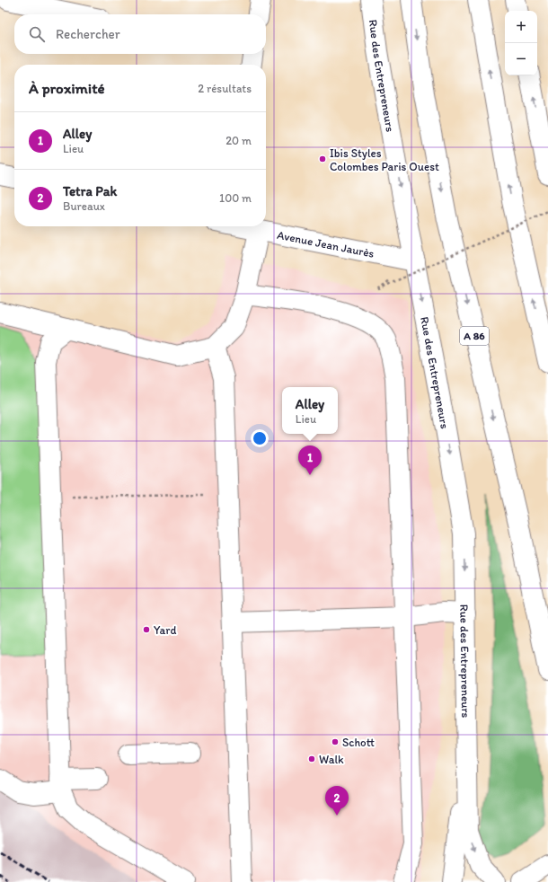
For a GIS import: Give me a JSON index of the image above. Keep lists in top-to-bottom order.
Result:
{
  "streets": {
    "main road": ["Rue des Entrepreneurs", "Avenue Jean Jaurès", "A 86"]
  },
  "crossings": [
    ["Rue des Entrepreneurs", "Avenue Jean Jaurès"]
  ],
  "places": [
    "Ibis Styles Colombes Paris Ouest",
    "Yard",
    "Schott",
    "Walk"
  ],
  "page": {
    "map_buttons": ["+", "−"],
    "search": "Rechercher",
    "heading": ["À proximité", "2 résultats"],
    "list": [
      {
        "mark": "1",
        "name": "Alley",
        "note": "Lieu",
        "value": "20 m"
      },
      {
        "mark": "2",
        "name": "Tetra Pak",
        "note": "Bureaux",
        "value": "100 m"
      }
    ],
    "popup": ["Alley", "Lieu"],
    "pins": ["1", "2"]
  }
}
